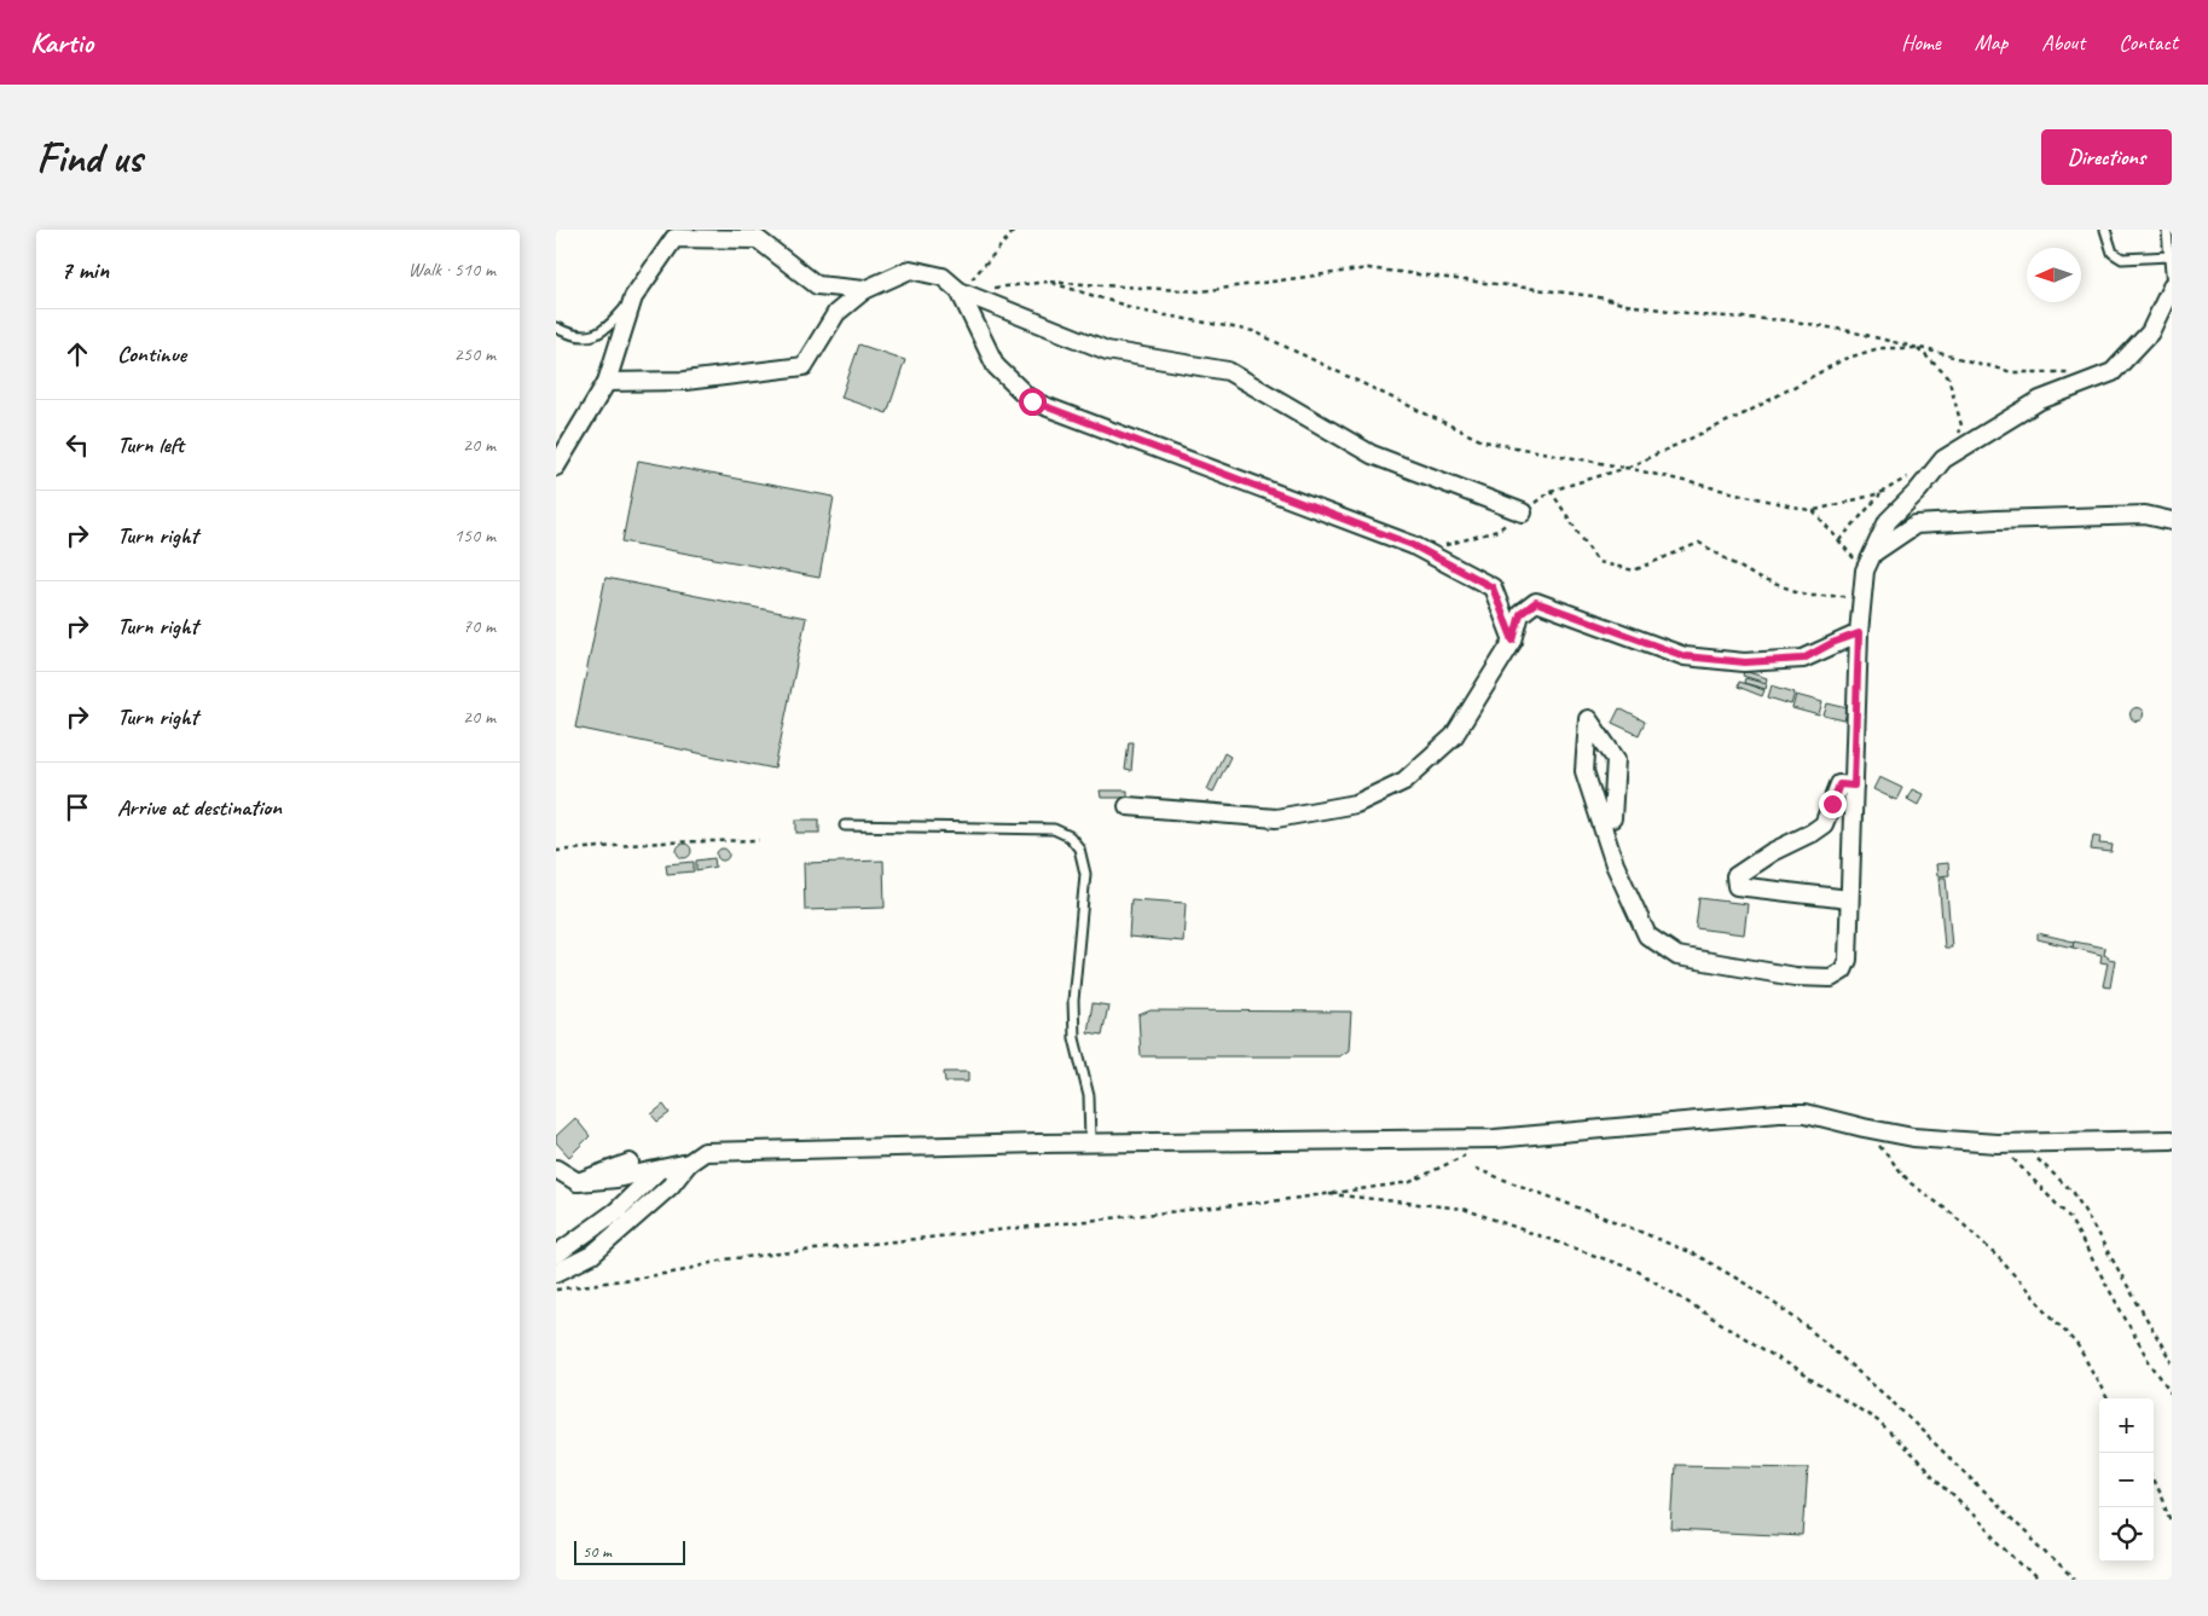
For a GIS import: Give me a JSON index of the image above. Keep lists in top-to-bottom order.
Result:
{
  "scale_bar": "50 m",
  "north": "left",
  "page": {
    "header": "Kartio",
    "nav": [
      "Home",
      "Map",
      "About",
      "Contact"
    ],
    "buttons": "Directions",
    "title": "Find us",
    "heading": ["7 min", "Walk · 510 m"],
    "list": [
      ["Continue", "250 m"],
      ["Turn left", "20 m"],
      ["Turn right", "150 m"],
      ["Turn right", "70 m"],
      ["Turn right", "20 m"],
      "Arrive at destination"
    ],
    "map_buttons": ["+", "−"],
    "scale": "50 m"
  }
}
